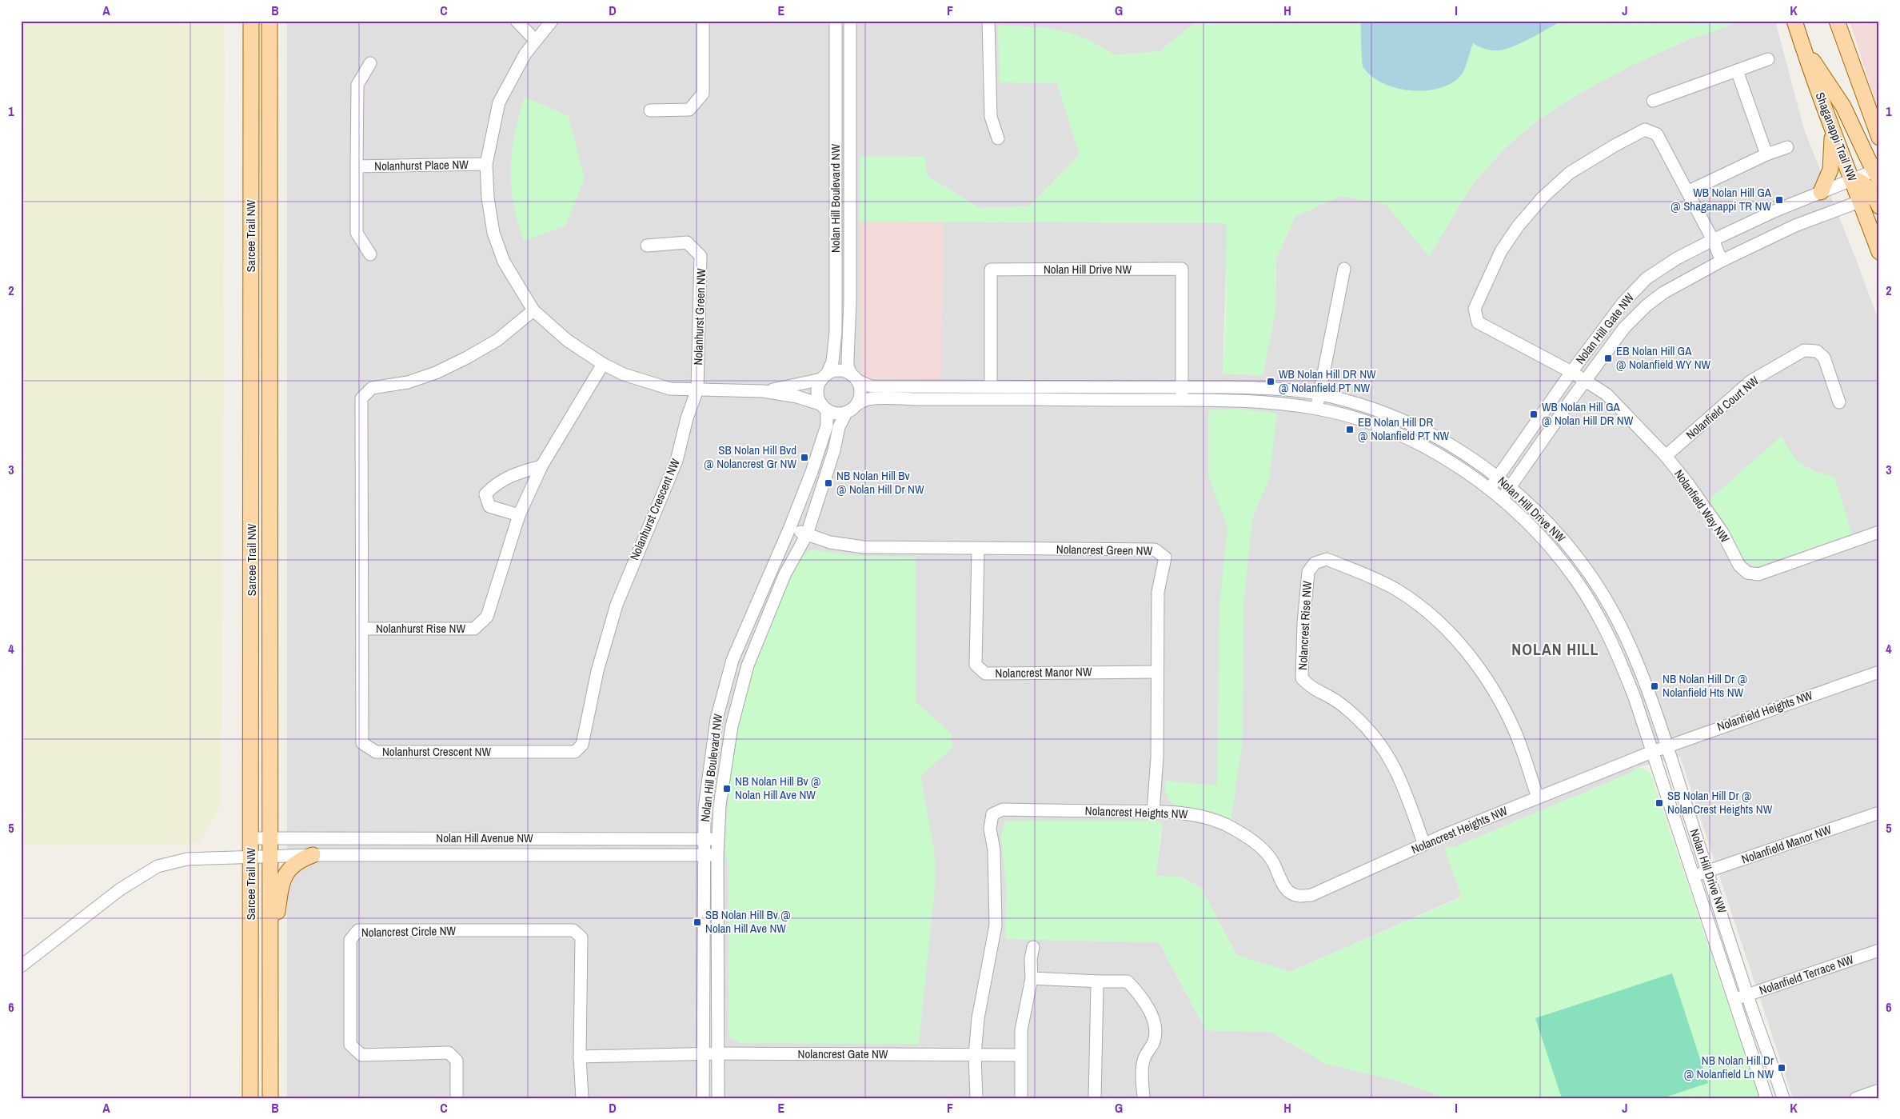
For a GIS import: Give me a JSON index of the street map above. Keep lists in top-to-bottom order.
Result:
{
  "streets": {
    "main road": ["Shaganappi Trail NW", "Sarcee Trail NW"],
    "street": [
      "Nolanhurst Place NW",
      "Nolan Hill Boulevard NW",
      "Nolan Hill Drive NW",
      "Nolanhurst Green NW",
      "Nolan Hill Gate NW",
      "Nolanfield Court NW",
      "Nolanfield Way NW",
      "Nolanhurst Crescent NW",
      "Nolancrest Green NW",
      "Nolancrest Rise NW",
      "Nolanhurst Rise NW",
      "Nolancrest Manor NW",
      "Nolanfield Heights NW",
      "Nolancrest Heights NW",
      "Nolan Hill Avenue NW",
      "Nolanfield Manor NW",
      "Nolancrest Circle NW",
      "Nolanfield Terrace NW",
      "Nolancrest Gate NW"
    ]
  },
  "crossings": [
    ["Shaganappi Trail NW", "Nolan Hill Gate NW"],
    ["Nolan Hill Boulevard NW", "Nolan Hill Drive NW"],
    ["Nolan Hill Boulevard NW", "Nolancrest Green NW"],
    ["Nolan Hill Boulevard NW", "Nolan Hill Avenue NW"],
    ["Nolan Hill Boulevard NW", "Nolancrest Gate NW"],
    ["Sarcee Trail NW", "Nolan Hill Avenue NW"],
    ["Nolan Hill Drive NW", "Nolan Hill Gate NW"],
    ["Nolan Hill Drive NW", "Nolanfield Heights NW"],
    ["Nolan Hill Drive NW", "Nolancrest Heights NW"],
    ["Nolan Hill Drive NW", "Nolanfield Manor NW"],
    ["Nolan Hill Drive NW", "Nolanfield Terrace NW"],
    ["Nolanhurst Green NW", "Nolanhurst Crescent NW"],
    ["Nolan Hill Gate NW", "Nolanfield Way NW"],
    ["Nolanfield Court NW", "Nolanfield Way NW"],
    ["Nolanhurst Crescent NW", "Nolanhurst Rise NW"],
    ["Nolancrest Green NW", "Nolancrest Manor NW"],
    ["Nolancrest Green NW", "Nolancrest Heights NW"],
    ["Nolancrest Rise NW", "Nolancrest Heights NW"],
    ["Nolanfield Heights NW", "Nolancrest Heights NW"],
    ["Nolancrest Heights NW", "Nolancrest Gate NW"]
  ],
  "districts": ["NOLAN HILL"],
  "places": {
    "transit": [
      "WB Nolan Hill GA @ Shaganappi TR NW",
      "EB Nolan Hill GA @ Nolanfield WY NW",
      "WB Nolan Hill DR NW @ Nolanfield PT NW",
      "WB Nolan Hill GA @ Nolan Hill DR NW",
      "EB Nolan Hill DR @ Nolanfield PT NW",
      "SB Nolan Hill Bvd @ Nolancrest Gr NW",
      "NB Nolan Hill Bv @ Nolan Hill Dr NW",
      "NB Nolan Hill Dr @ Nolanfield Hts NW",
      "NB Nolan Hill Bv @ Nolan Hill Ave NW",
      "SB Nolan Hill Dr @ NolanCrest Heights NW",
      "SB Nolan Hill Bv @ Nolan Hill Ave NW",
      "NB Nolan Hill Dr @ Nolanfield Ln NW"
    ]
  },
  "grid": {
    "columns": [
      "A",
      "B",
      "C",
      "D",
      "E",
      "F",
      "G",
      "H",
      "I",
      "J",
      "K"
    ],
    "rows": [
      "1",
      "2",
      "3",
      "4",
      "5",
      "6"
    ]
  }
}
